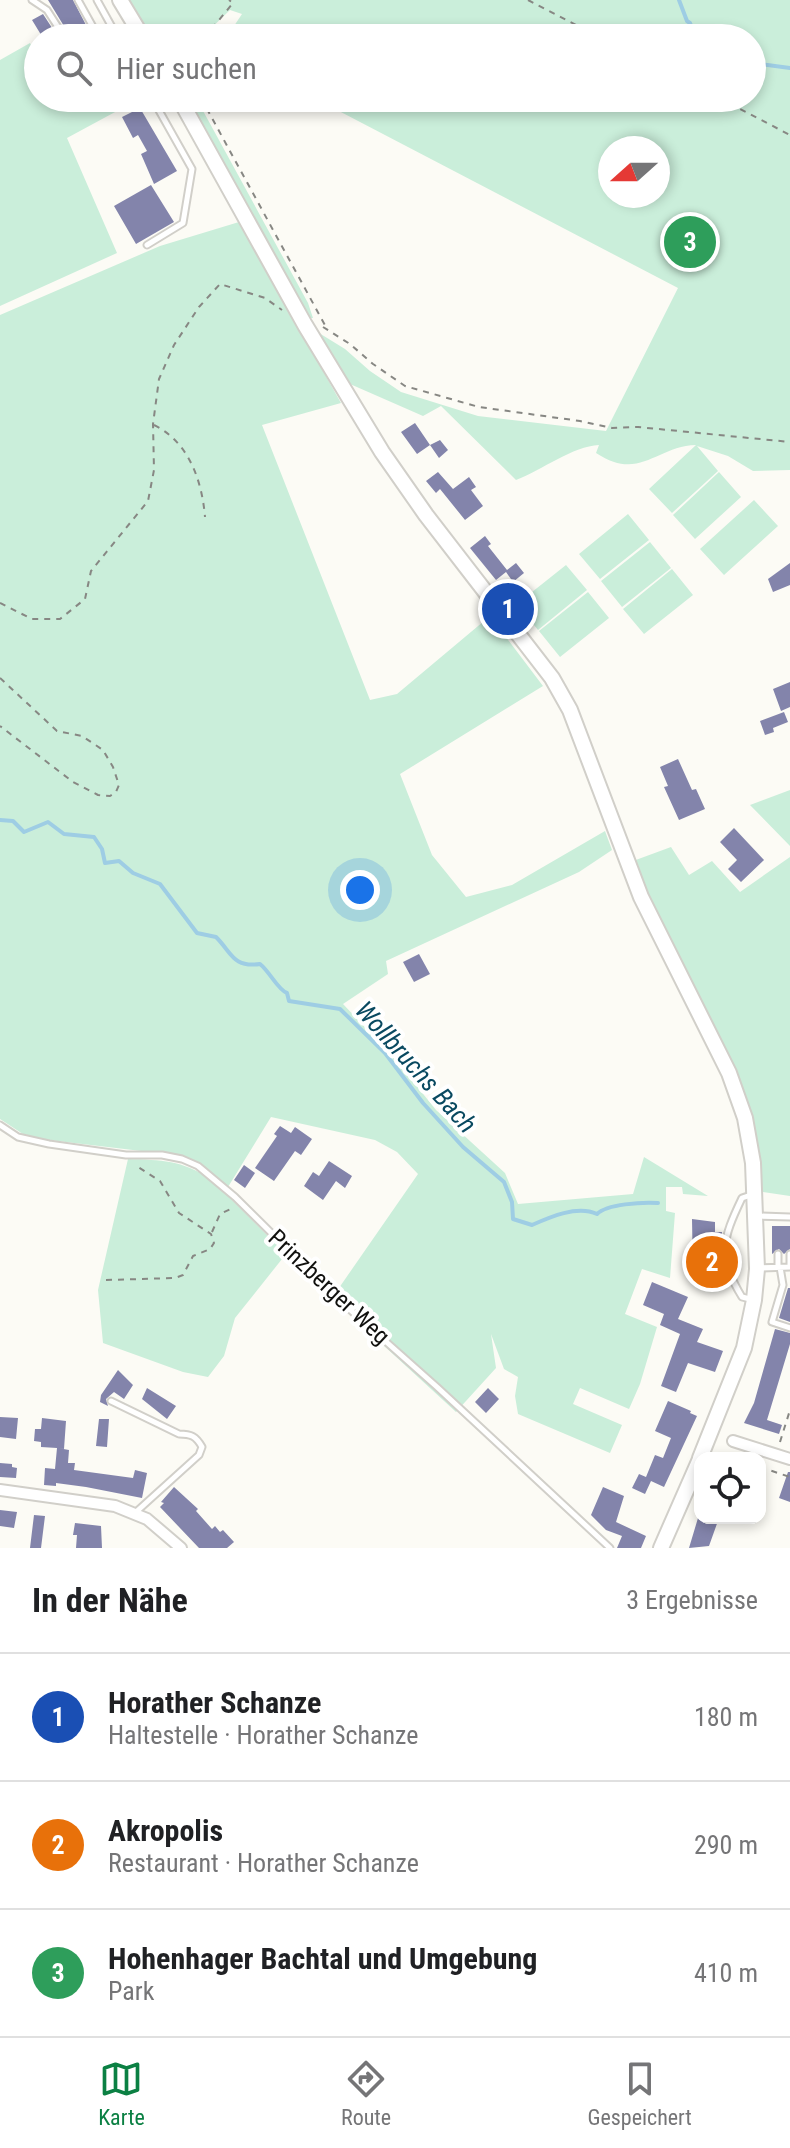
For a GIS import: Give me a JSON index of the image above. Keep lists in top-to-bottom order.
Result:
{
  "streets": {
    "lane": ["Prinzberger Weg"]
  },
  "water": ["Wollbruchs Bach"],
  "north": "left",
  "page": {
    "search": "Hier suchen",
    "pins": ["3", "1", "2"],
    "heading": ["In der Nähe", "3 Ergebnisse"],
    "list": [
      {
        "mark": "1",
        "name": "Horather Schanze",
        "note": "Haltestelle · Horather Schanze",
        "value": "180 m"
      },
      {
        "mark": "2",
        "name": "Akropolis",
        "note": "Restaurant · Horather Schanze",
        "value": "290 m"
      },
      {
        "mark": "3",
        "name": "Hohenhager Bachtal und Umgebung",
        "note": "Park",
        "value": "410 m"
      }
    ],
    "nav": ["Karte", "Route", "Gespeichert"]
  }
}
